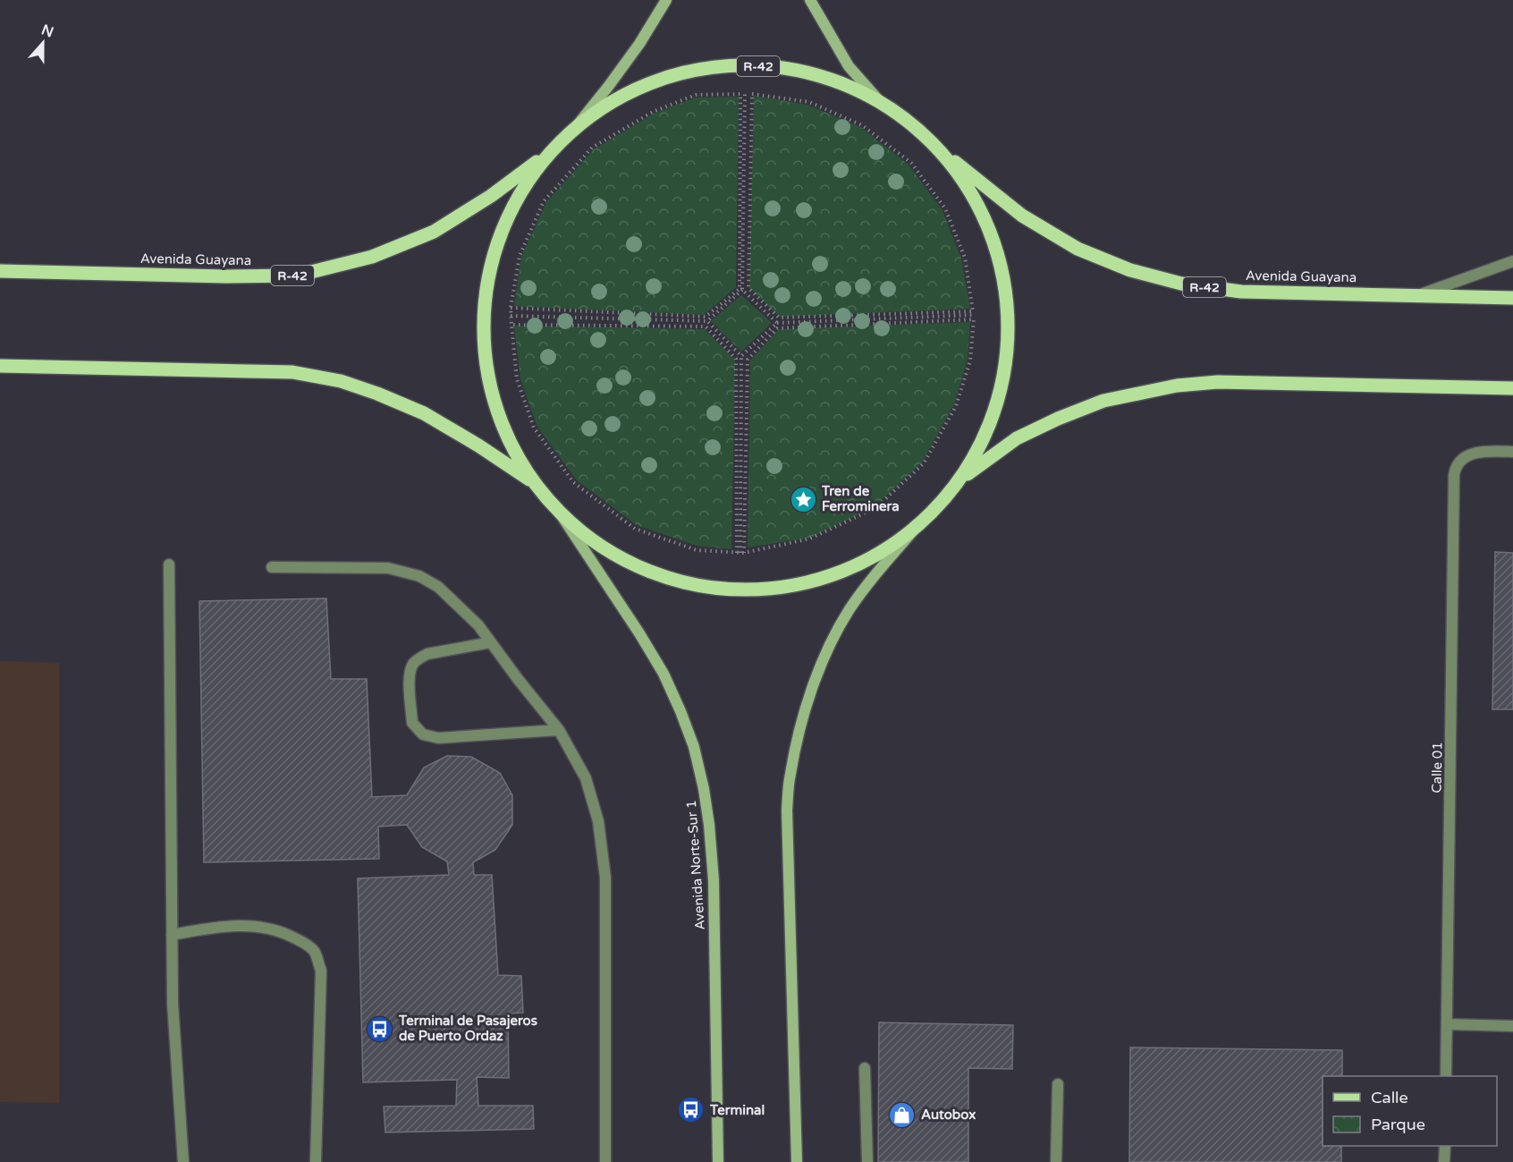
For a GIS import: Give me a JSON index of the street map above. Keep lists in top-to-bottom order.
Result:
{
  "streets": {
    "main road": ["R-42", "Avenida Guayana", "Avenida Norte-Sur 1"],
    "street": ["Calle 01"]
  },
  "crossings": [
    ["R-42", "Avenida Guayana"],
    ["R-42", "Avenida Norte-Sur 1"]
  ],
  "places": {
    "place": ["Tren de Ferrominera"],
    "bus stop": ["Terminal de Pasajeros de Puerto Ordaz", "Terminal"],
    "shop": ["Autobox"]
  },
  "legend": ["Calle", "Parque"],
  "north": "top"
}
